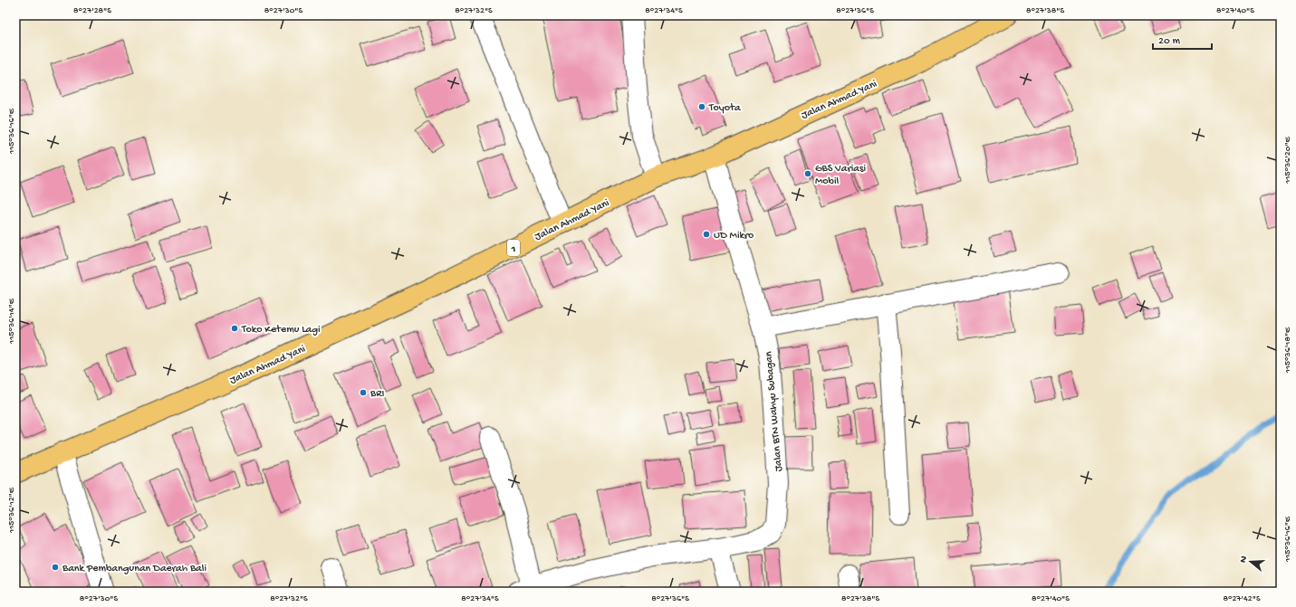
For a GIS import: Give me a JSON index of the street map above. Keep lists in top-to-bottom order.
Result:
{
  "streets": {
    "highway": ["Jalan Ahmad Yani", "1"],
    "street": ["Jalan BTN Wahyu Subagan"]
  },
  "crossings": [
    ["Jalan Ahmad Yani", "Jalan BTN Wahyu Subagan"]
  ],
  "places": [
    "Toyota",
    "GBS Variasi Mobil",
    "UD Mikro",
    "Toko Ketemu Lagi",
    "BRI",
    "Bank Pembangunan Daerah Bali"
  ],
  "scale_bar": "20 m",
  "north": "left",
  "coordinates": [
    "8°27'28\"S",
    "8°27'30\"S",
    "8°27'32\"S",
    "8°27'34\"S",
    "8°27'36\"S",
    "8°27'38\"S",
    "8°27'40\"S",
    "115°36'16\"E",
    "115°36'20\"E",
    "115°36'14\"E",
    "115°36'18\"E",
    "115°36'12\"E",
    "8°27'42\"S"
  ]
}
